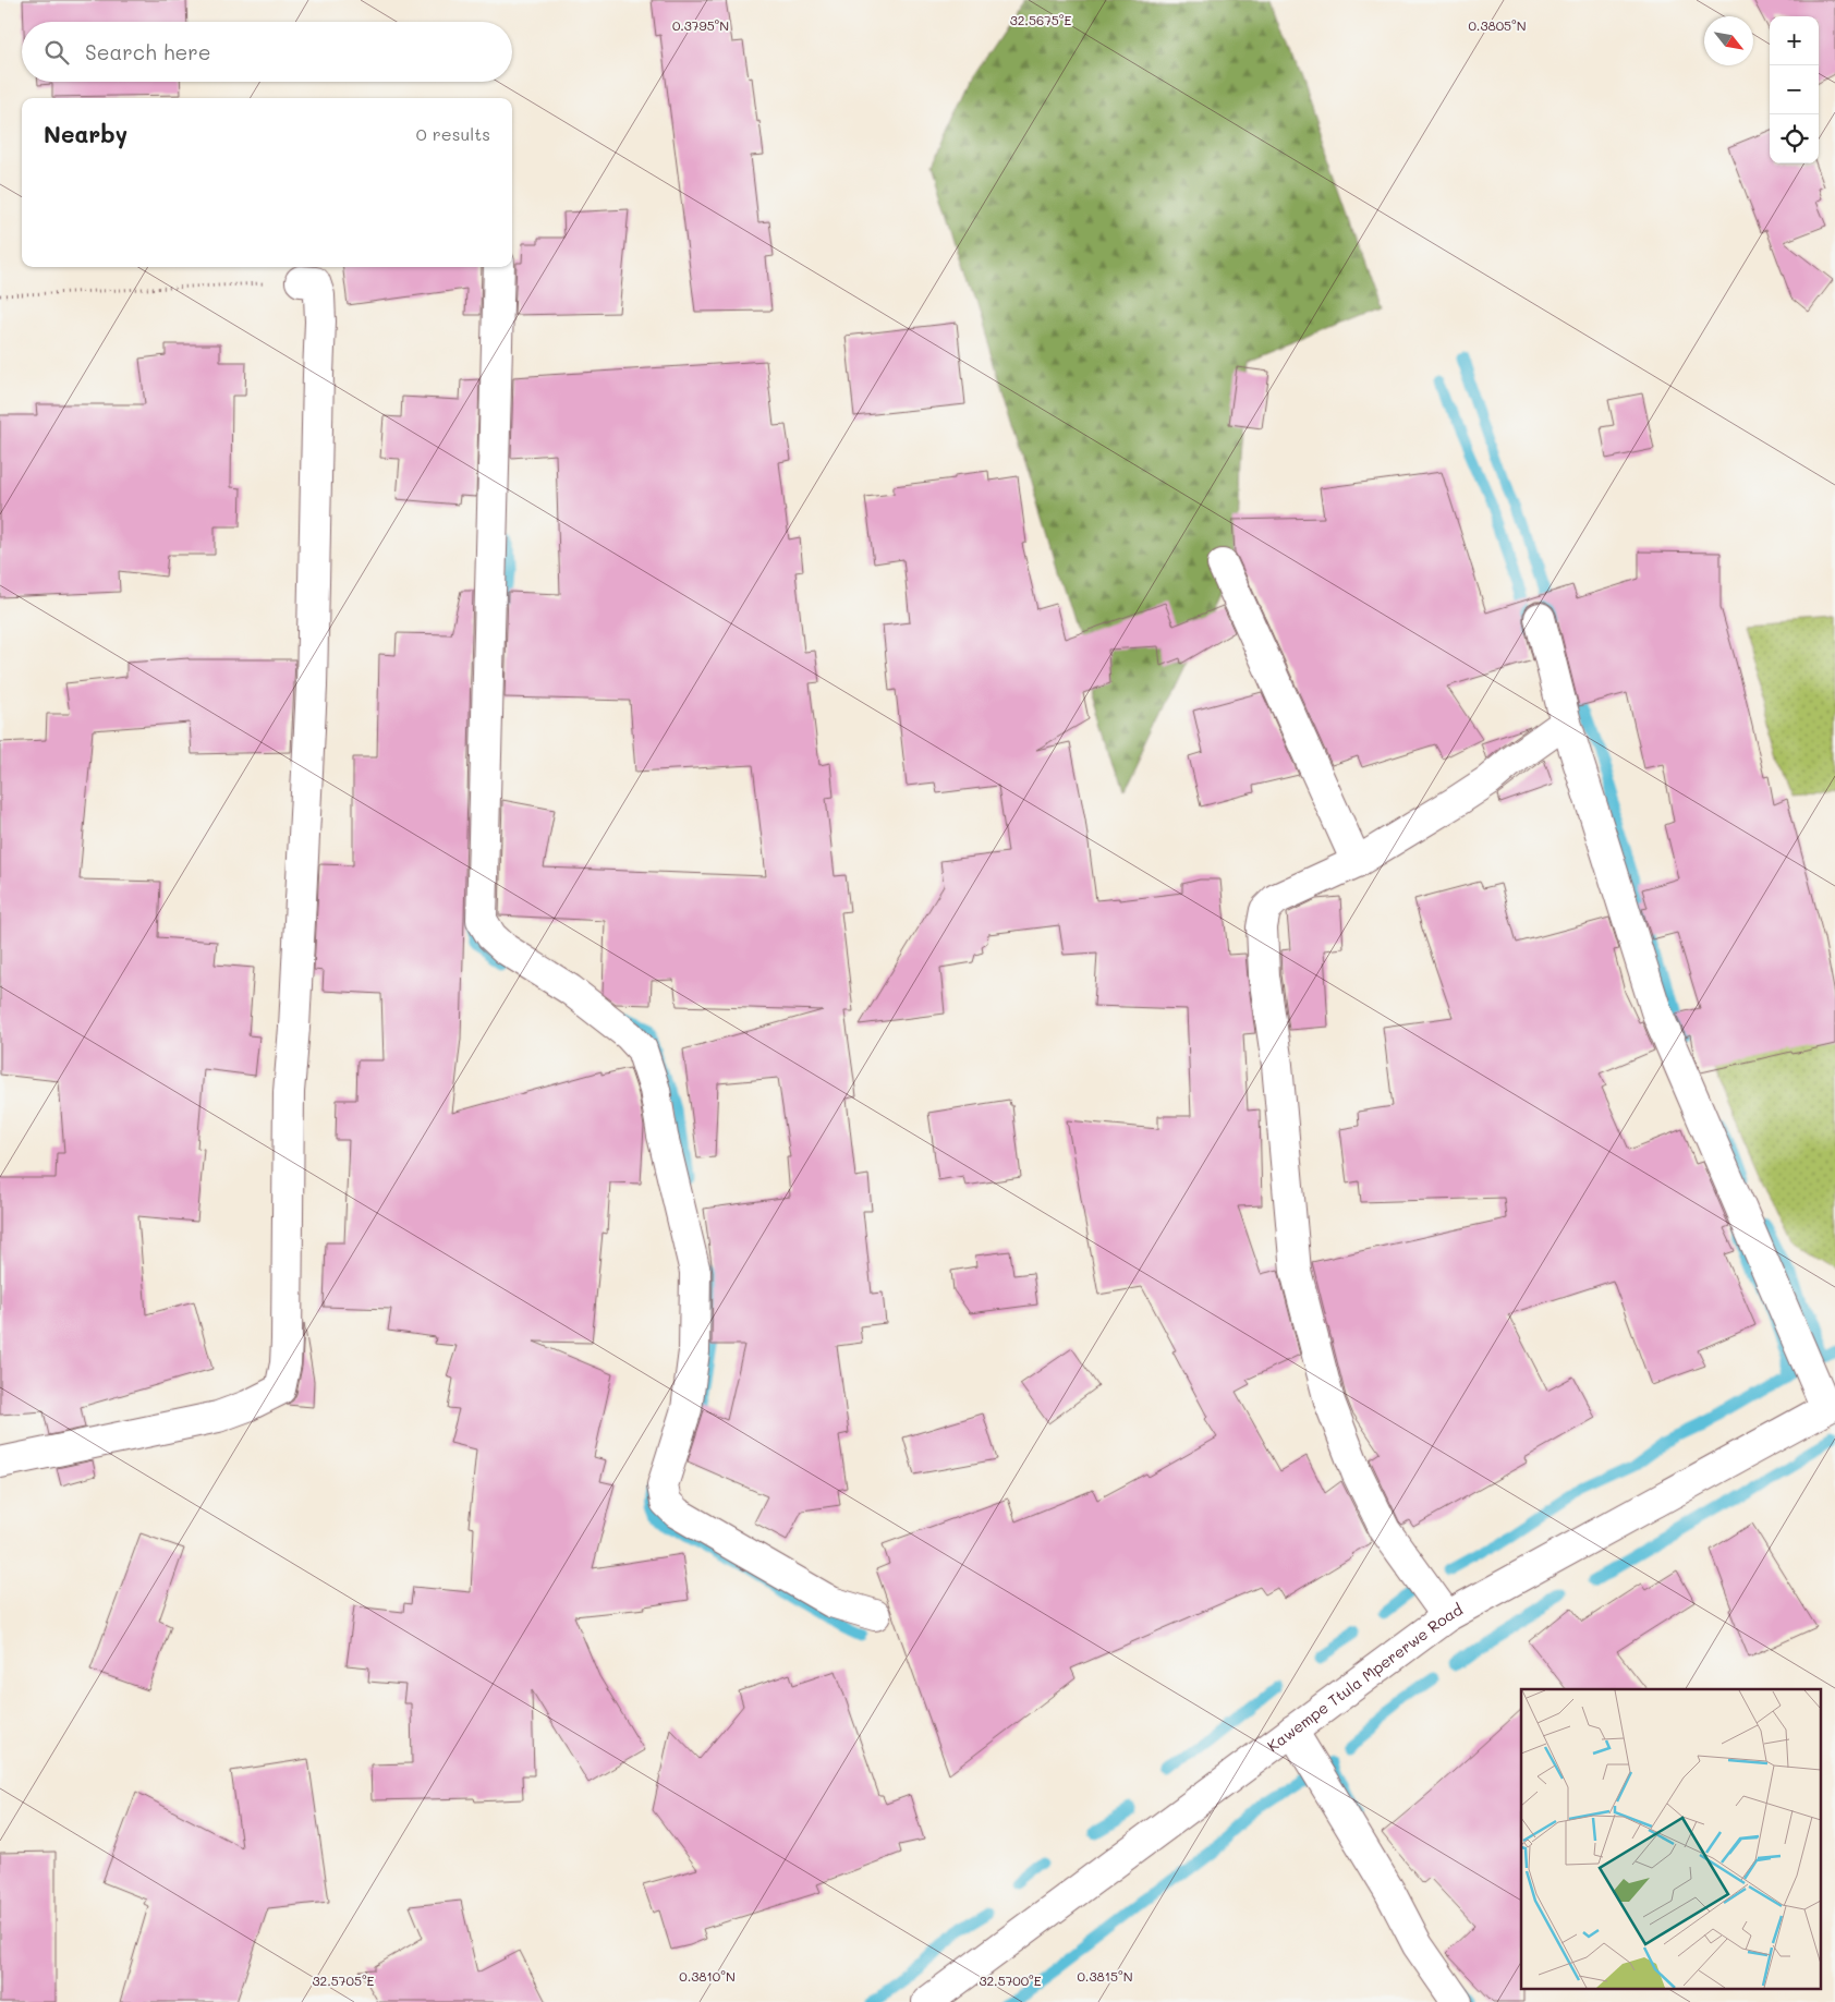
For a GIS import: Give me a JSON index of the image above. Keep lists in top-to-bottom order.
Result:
{
  "streets": {
    "street": ["Kawempe Ttula Mpererwe Road"]
  },
  "north": "bottom right",
  "page": {
    "map_buttons": ["+", "−"],
    "search": "Search here",
    "heading": ["Nearby", "0 results"]
  },
  "coordinates": [
    "32.5675°E",
    "0.3805°N",
    "0.3795°N",
    "0.3810°N",
    "0.3815°N",
    "32.5705°E",
    "32.5700°E"
  ]
}
